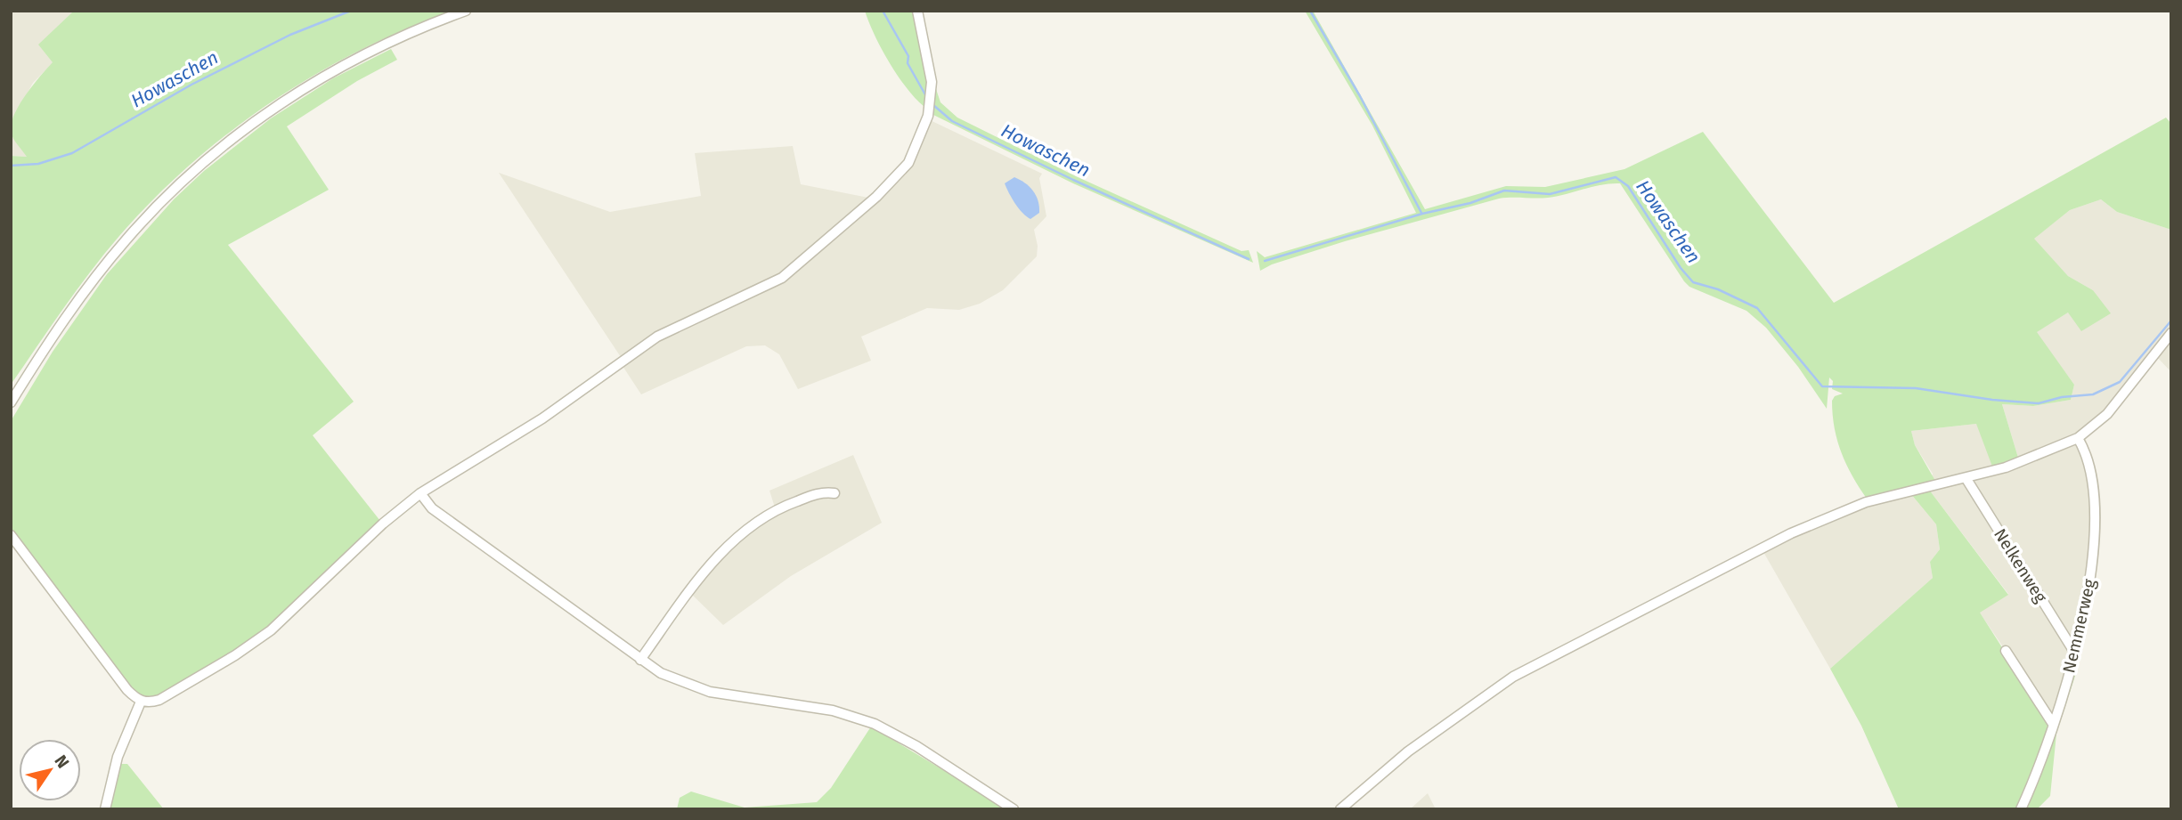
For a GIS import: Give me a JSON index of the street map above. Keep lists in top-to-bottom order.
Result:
{
  "streets": {
    "street": ["Nelkenweg", "Nemmerweg"]
  },
  "crossings": [
    ["Nelkenweg", "Nemmerweg"]
  ],
  "water": ["Howaschen"],
  "north": "top right"
}
